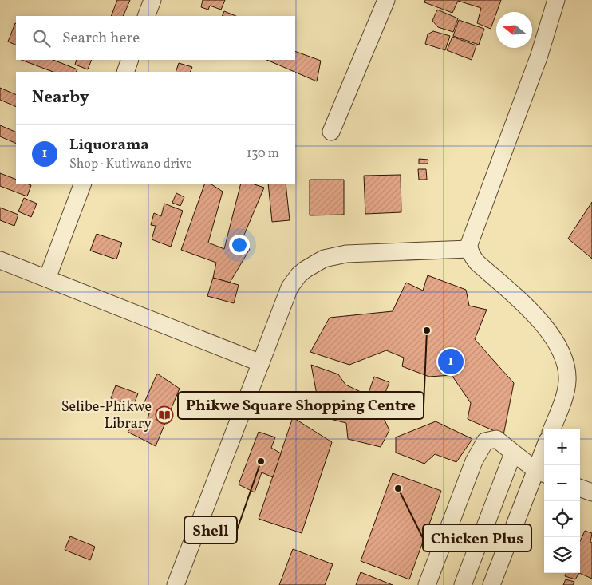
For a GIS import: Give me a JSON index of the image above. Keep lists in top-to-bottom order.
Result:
{
  "places": {
    "other": ["Phikwe Square Shopping Centre", "Shell", "Chicken Plus"],
    "library": ["Selibe-Phikwe Library"]
  },
  "north": "left",
  "page": {
    "search": "Search here",
    "heading": "Nearby",
    "list": [
      {
        "mark": "1",
        "name": "Liquorama",
        "note": "Shop · Kutlwano drive",
        "value": "130 m"
      }
    ],
    "pins": "1",
    "map_buttons": ["+", "−"]
  }
}
